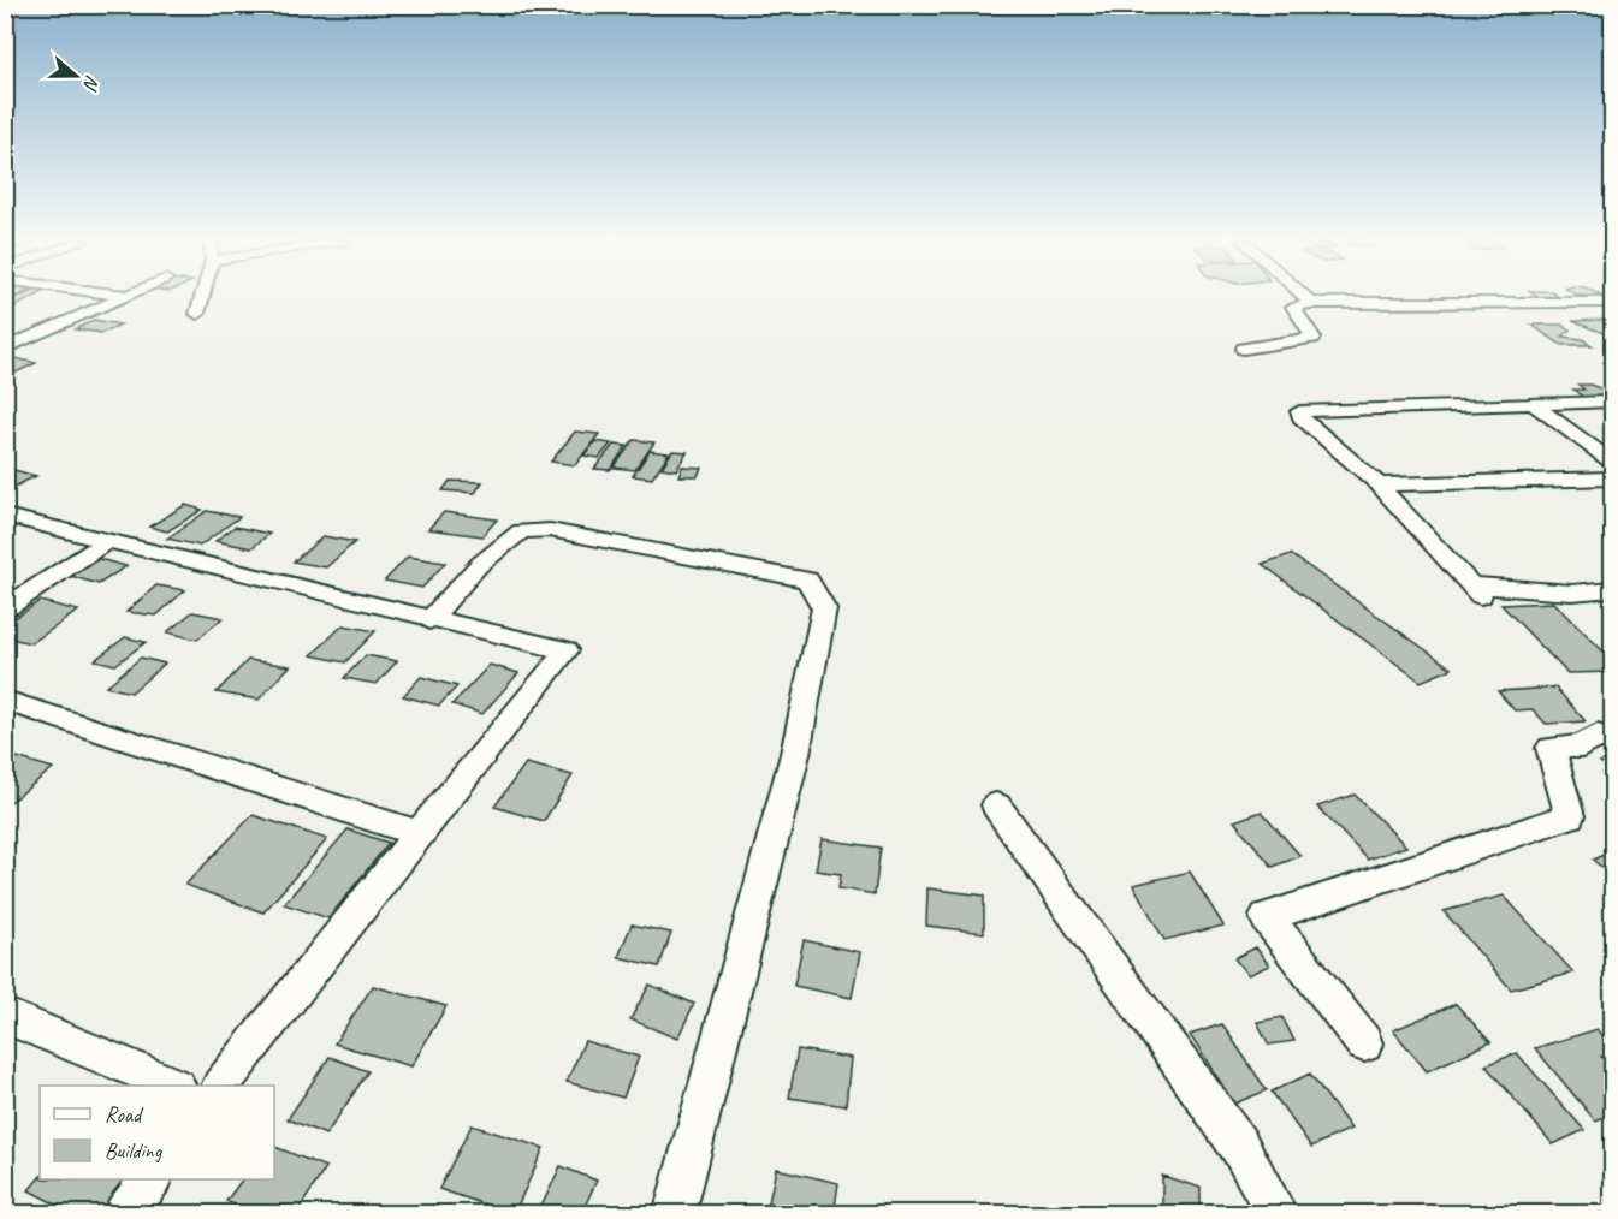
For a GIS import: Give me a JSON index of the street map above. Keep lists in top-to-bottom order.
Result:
{
  "legend": ["Road", "Building"],
  "north": "right"
}
